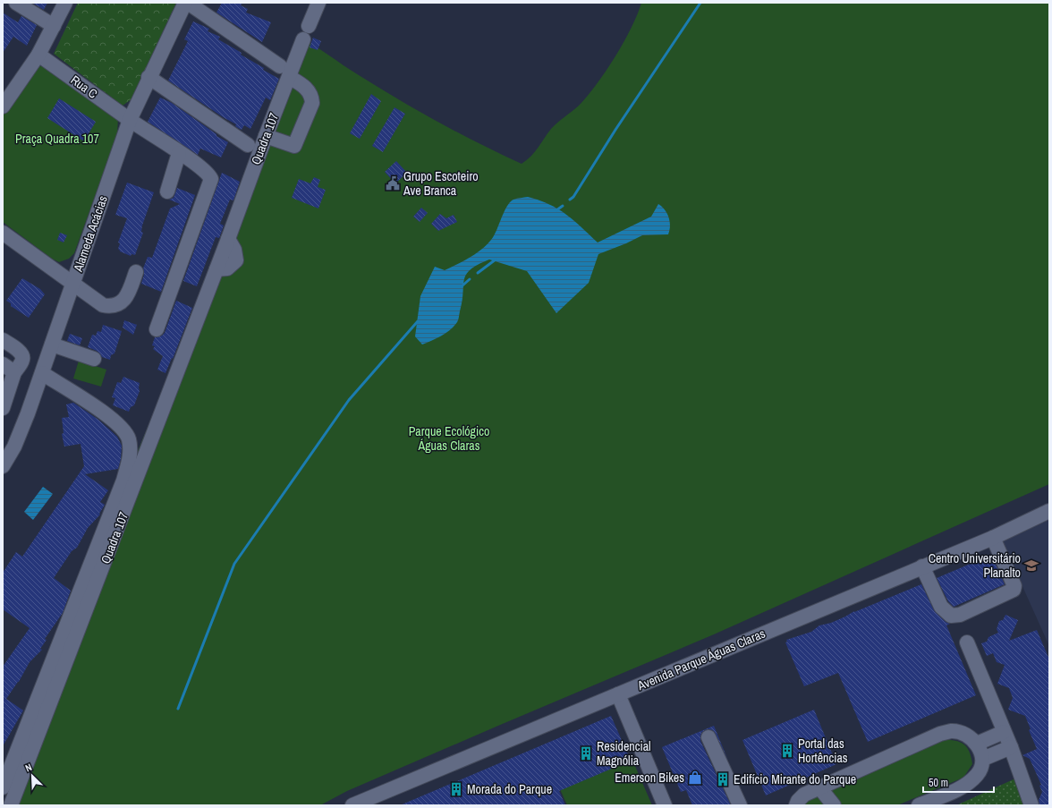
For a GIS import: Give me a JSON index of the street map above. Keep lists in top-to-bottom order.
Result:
{
  "streets": {
    "street": [
      "Rua C",
      "Quadra 107",
      "Alameda Acácias",
      "Avenida Parque Águas Claras"
    ]
  },
  "crossings": [
    ["Rua C", "Alameda Acácias"]
  ],
  "parks": ["Praça Quadra 107", "Parque Ecológico Águas Claras"],
  "places": {
    "public building": ["Grupo Escoteiro Ave Branca"],
    "school or university": ["Centro Universitário Planalto"],
    "building": [
      "Portal das Hortências",
      "Residencial Magnólia",
      "Edifício Mirante do Parque",
      "Morada do Parque"
    ],
    "shop": ["Emerson Bikes"]
  },
  "scale_bar": "50 m",
  "north": "top left"
}
